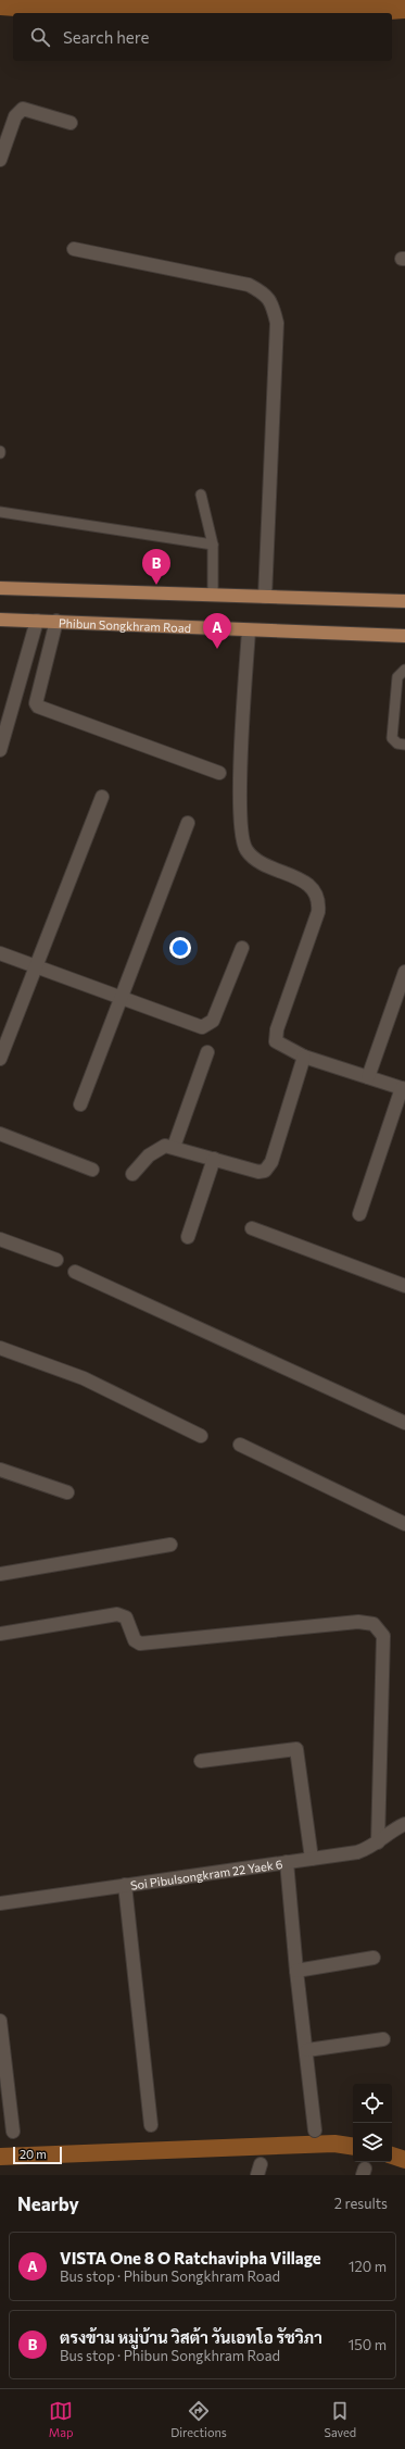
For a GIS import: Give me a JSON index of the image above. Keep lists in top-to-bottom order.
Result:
{
  "streets": {
    "main road": ["Phibun Songkhram Road"],
    "street": ["Soi Pibulsongkram 22 Yaek 6"]
  },
  "scale_bar": "20 m",
  "page": {
    "search": "Search here",
    "pins": ["B", "A"],
    "scale": "20 m",
    "heading": ["Nearby", "2 results"],
    "list": [
      {
        "mark": "A",
        "name": "VISTA One 8 O Ratchavipha Village",
        "note": "Bus stop · Phibun Songkhram Road",
        "value": "120 m"
      },
      {
        "mark": "B",
        "name": "ตรงข้าม หมู่บ้าน วิสต้า วันเอทโอ รัชวิภา",
        "note": "Bus stop · Phibun Songkhram Road",
        "value": "150 m"
      }
    ],
    "nav": ["Map", "Directions", "Saved"]
  }
}
